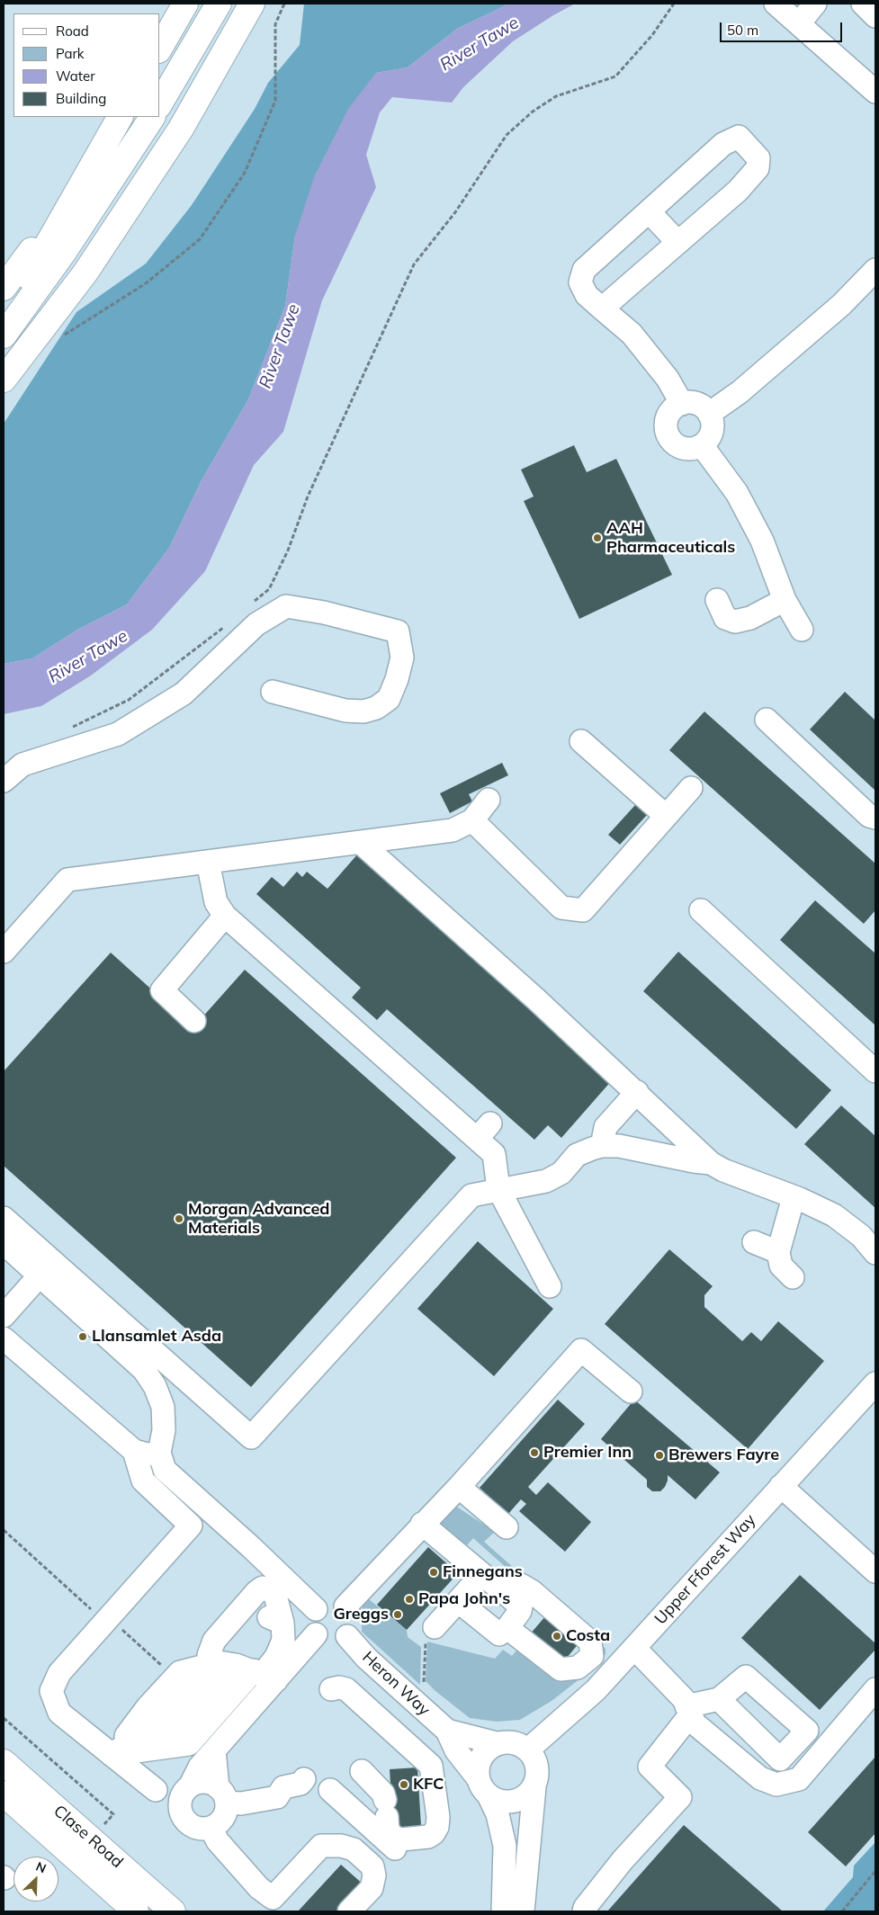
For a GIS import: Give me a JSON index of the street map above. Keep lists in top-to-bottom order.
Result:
{
  "streets": {
    "main road": ["Clase Road"],
    "street": ["Upper Fforest Way", "Heron Way"]
  },
  "crossings": [
    ["Upper Fforest Way", "Heron Way"]
  ],
  "water": ["River Tawe"],
  "places": [
    "AAH Pharmaceuticals",
    "Morgan Advanced Materials",
    "Llansamlet Asda",
    "Premier Inn",
    "Brewers Fayre",
    "Finnegans",
    "Papa John's",
    "Greggs",
    "Costa",
    "KFC"
  ],
  "legend": [
    "Road",
    "Park",
    "Water",
    "Building"
  ],
  "scale_bar": "50 m",
  "north": "top right"
}
